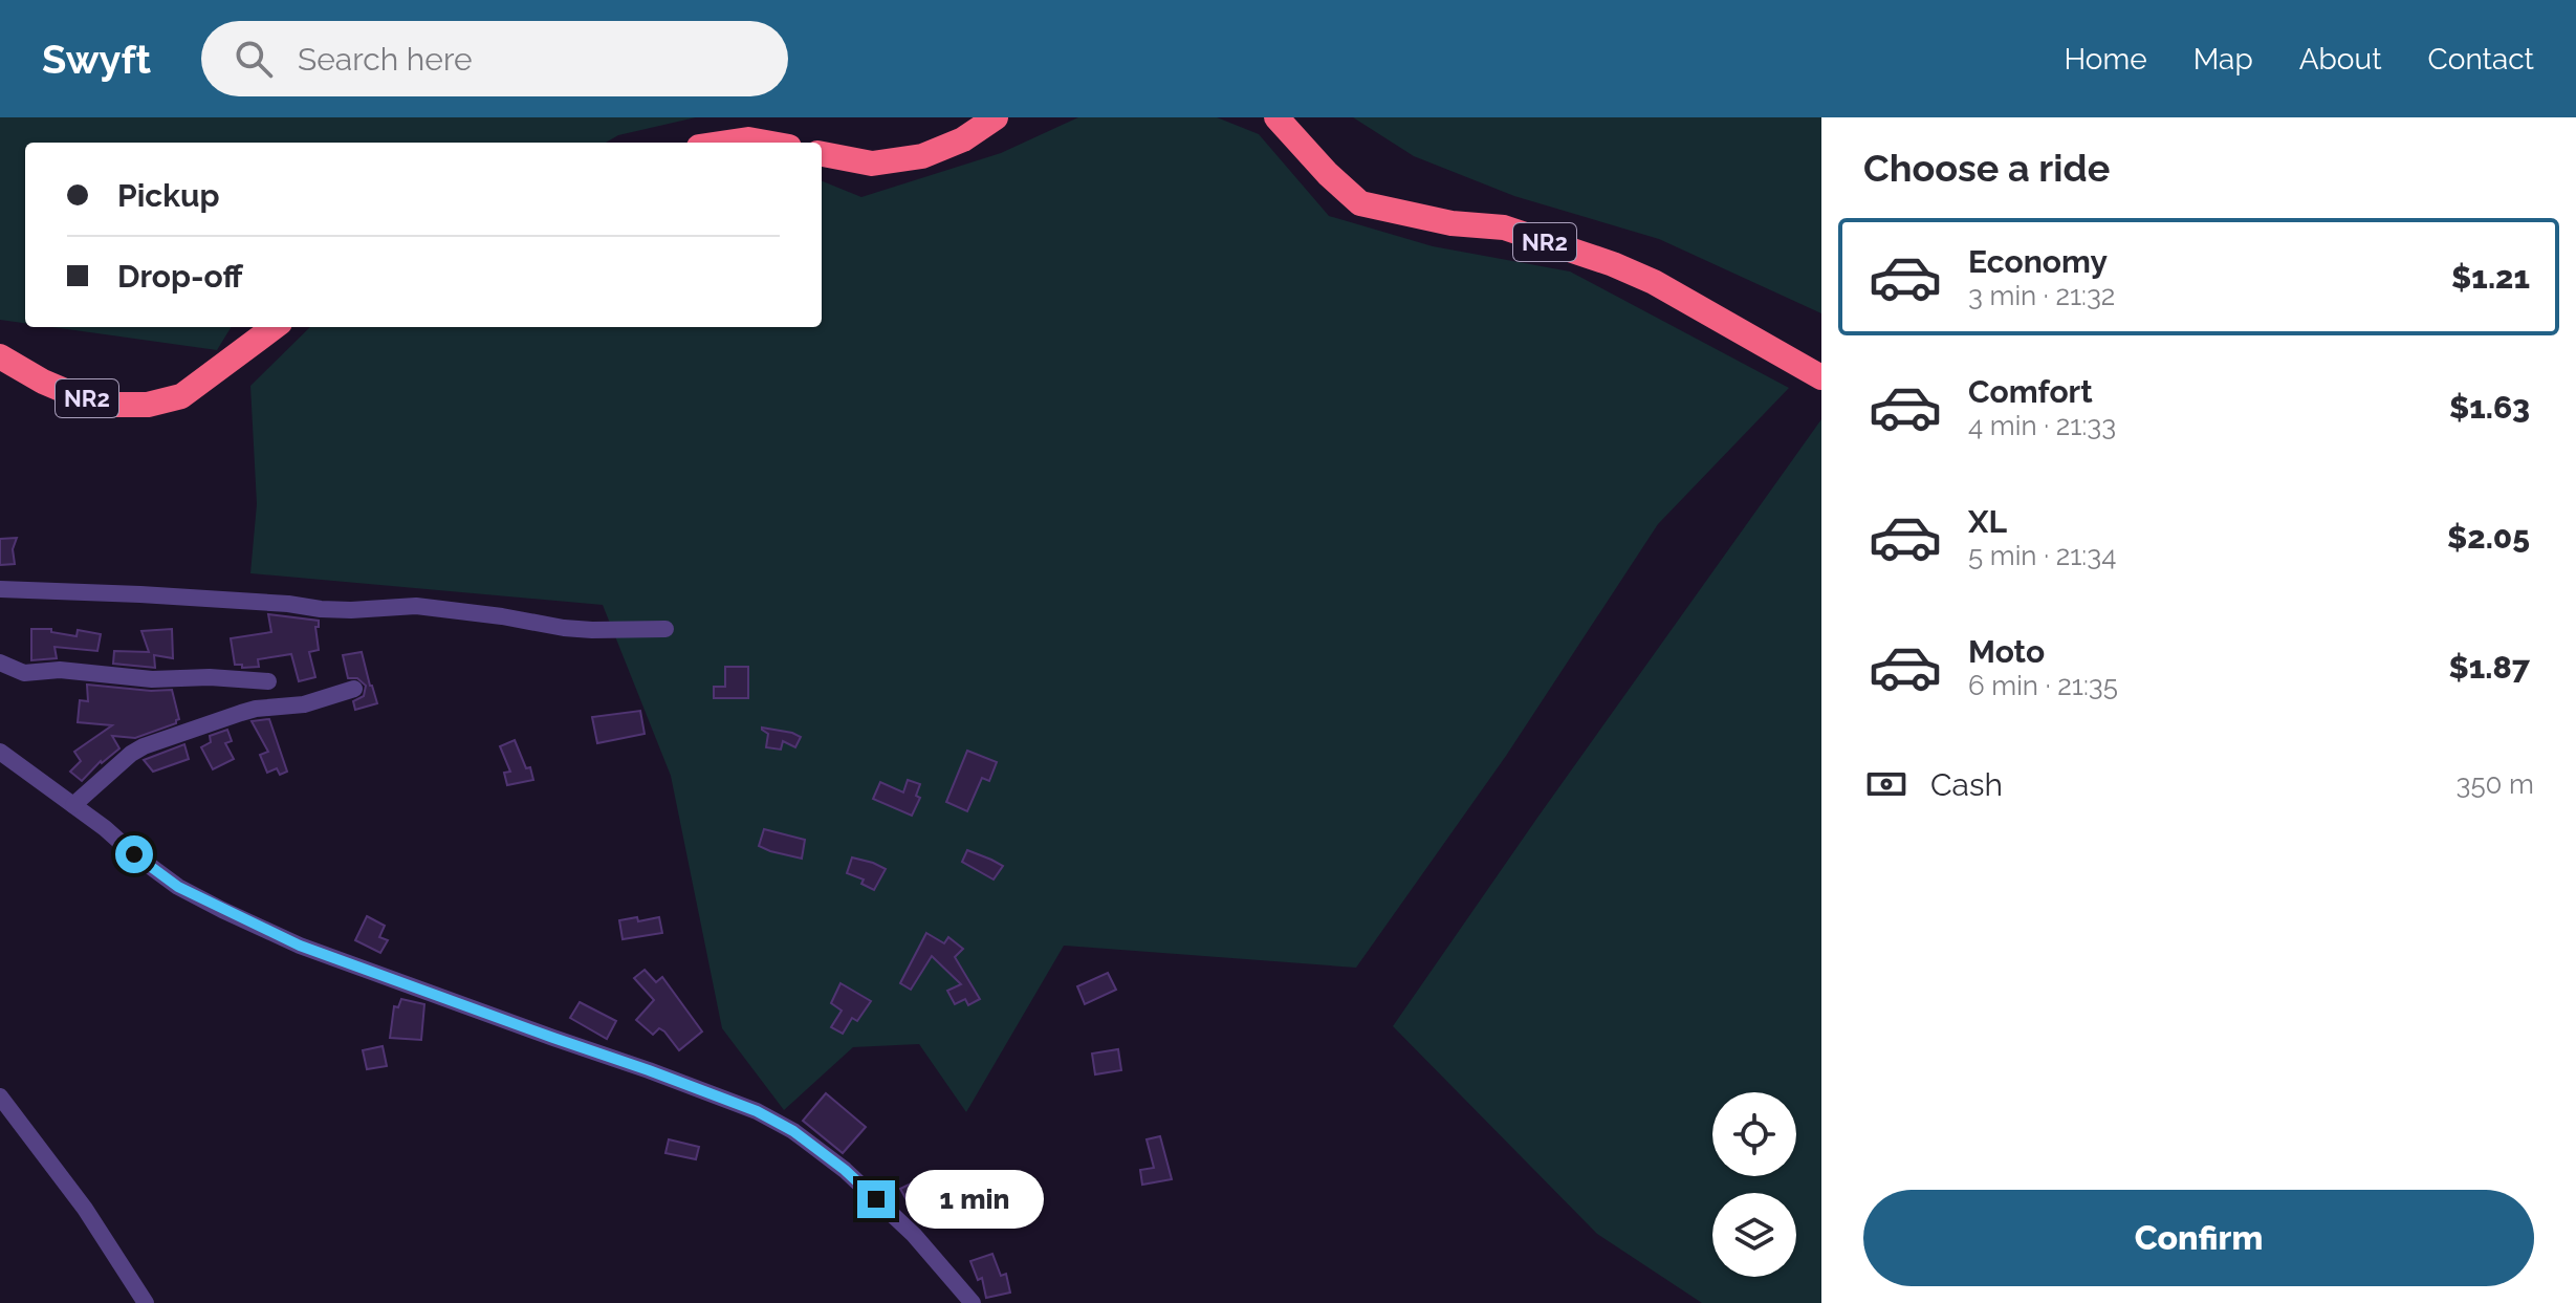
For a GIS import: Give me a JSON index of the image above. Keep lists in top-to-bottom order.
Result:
{
  "streets": {
    "highway": ["NR2"]
  },
  "page": {
    "header": "Swyft",
    "search": "Search here",
    "nav": [
      "Home",
      "Map",
      "About",
      "Contact"
    ],
    "heading": "Choose a ride",
    "banner": ["Pickup", "Drop-off"],
    "list": [
      {
        "name": "Economy",
        "note": "3 min · 21:32",
        "value": "$1.21"
      },
      {
        "name": "Comfort",
        "note": "4 min · 21:33",
        "value": "$1.63"
      },
      {
        "name": "XL",
        "note": "5 min · 21:34",
        "value": "$2.05"
      },
      {
        "name": "Moto",
        "note": "6 min · 21:35",
        "value": "$1.87"
      }
    ],
    "pay": ["Cash", "350 m"],
    "bubble": "1 min",
    "buttons": "Confirm"
  }
}
